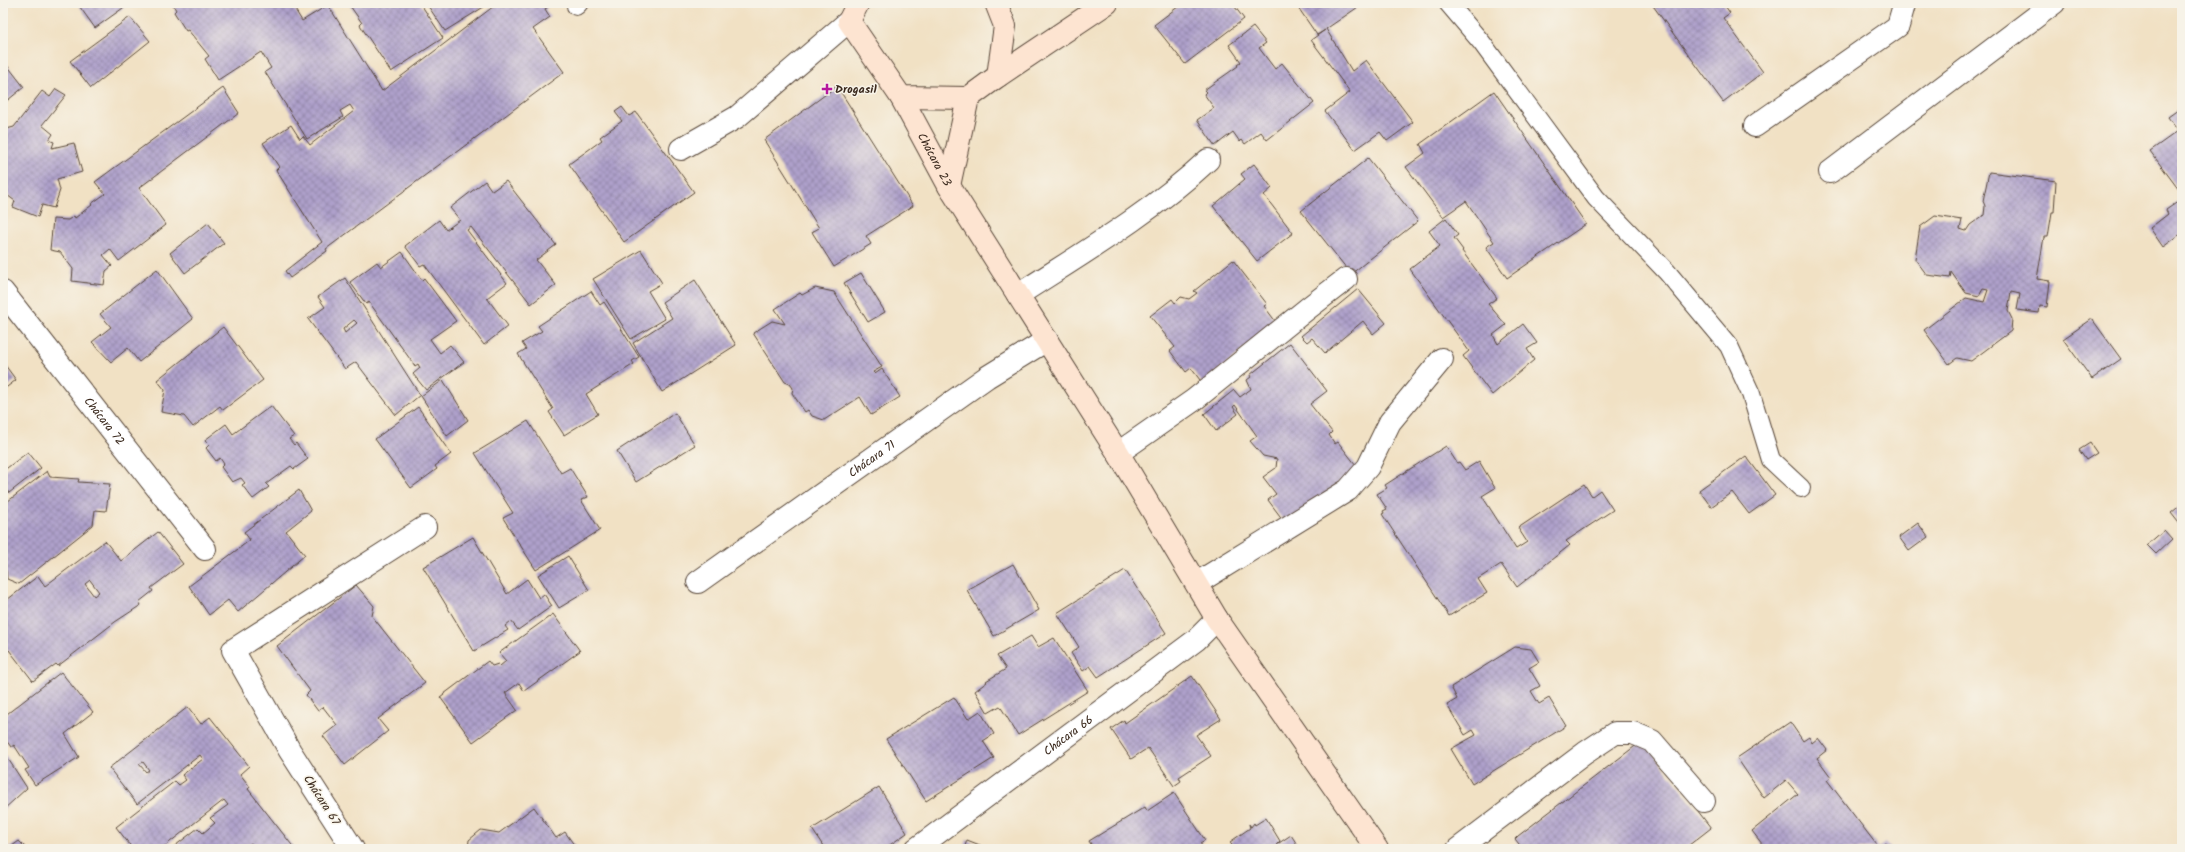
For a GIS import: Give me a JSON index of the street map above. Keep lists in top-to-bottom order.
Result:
{
  "streets": {
    "street": [
      "Chácara 23",
      "Chácara 72",
      "Chácara 71",
      "Chácara 66",
      "Chácara 67"
    ]
  },
  "places": {
    "health": ["Drogasil"]
  }
}
